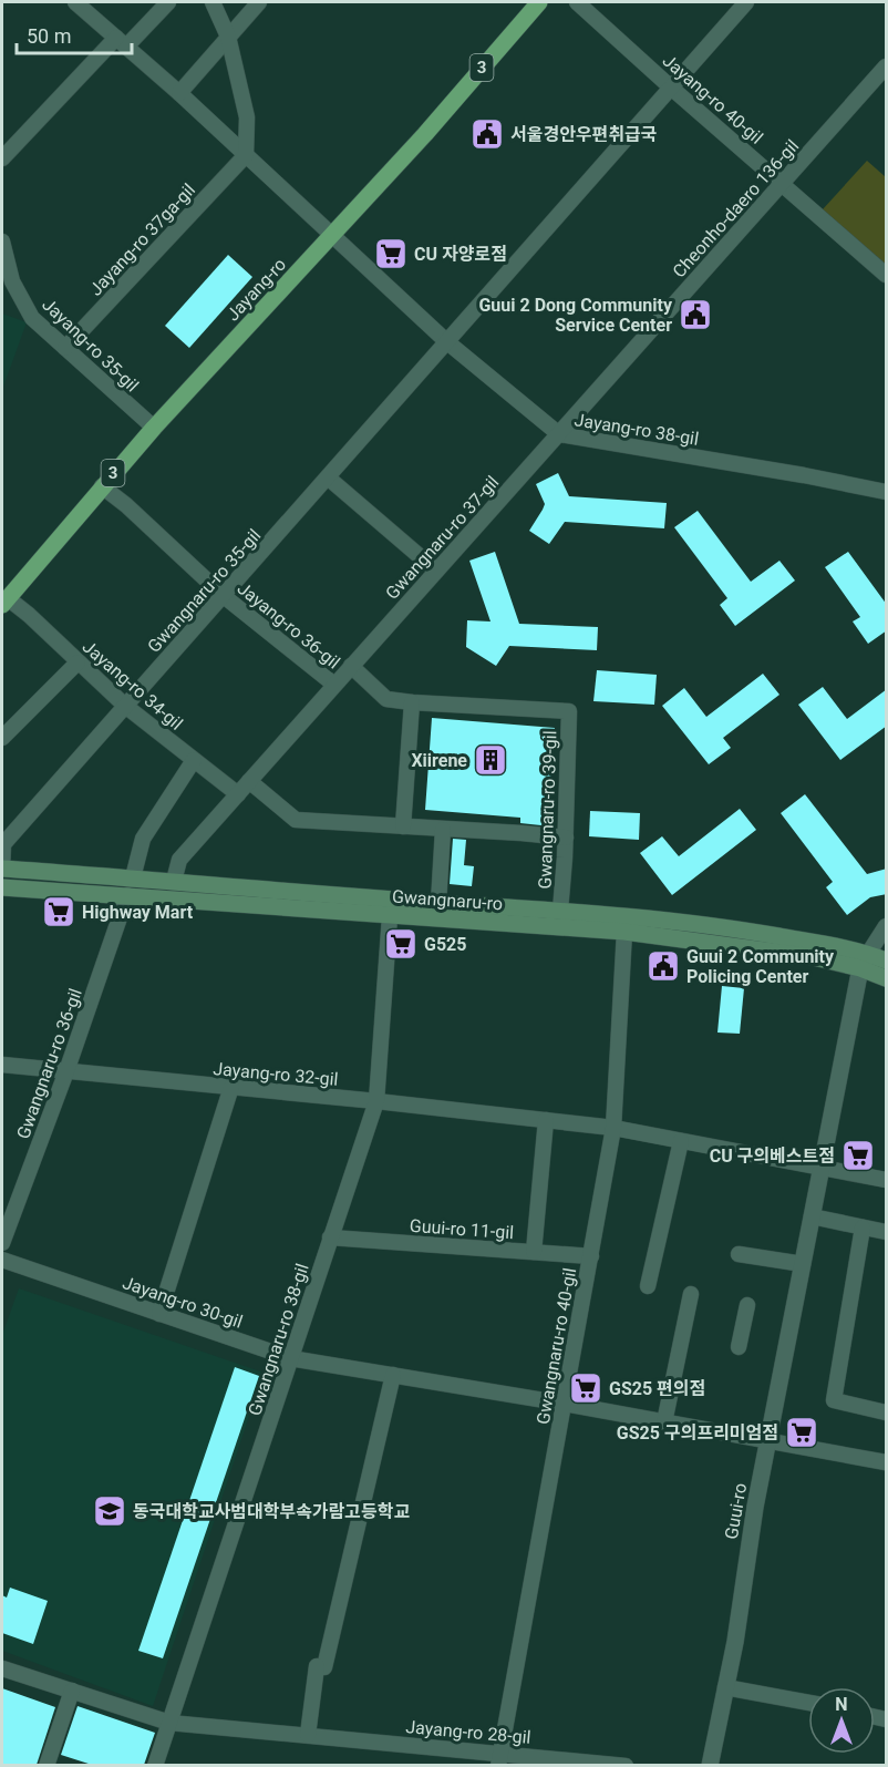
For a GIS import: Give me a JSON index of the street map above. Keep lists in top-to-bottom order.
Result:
{
  "streets": {
    "main road": ["3", "Jayang-ro", "Gwangnaru-ro"],
    "street": [
      "Jayang-ro 40-gil",
      "Cheonho-daero 136-gil",
      "Jayang-ro 37ga-gil",
      "Jayang-ro 35-gil",
      "Jayang-ro 38-gil",
      "Gwangnaru-ro 37-gil",
      "Gwangnaru-ro 35-gil",
      "Jayang-ro 36-gil",
      "Jayang-ro 34-gil",
      "Gwangnaru-ro 39-gil",
      "Gwangnaru-ro 36-gil",
      "Jayang-ro 32-gil",
      "Guui-ro 11-gil",
      "Jayang-ro 30-gil",
      "Gwangnaru-ro 38-gil",
      "Gwangnaru-ro 40-gil",
      "Guui-ro",
      "Jayang-ro 28-gil"
    ]
  },
  "crossings": [
    ["Jayang-ro 40-gil", "Cheonho-daero 136-gil"],
    ["Jayang-ro 40-gil", "Gwangnaru-ro 35-gil"],
    ["Cheonho-daero 136-gil", "Jayang-ro 38-gil"],
    ["Cheonho-daero 136-gil", "Gwangnaru-ro 37-gil"],
    ["Jayang-ro 37ga-gil", "Jayang-ro 35-gil"],
    ["Jayang-ro 37ga-gil", "Jayang-ro 38-gil"],
    ["Jayang-ro", "Jayang-ro 35-gil"],
    ["Jayang-ro", "Jayang-ro 38-gil"],
    ["Jayang-ro", "Jayang-ro 36-gil"],
    ["Jayang-ro", "Jayang-ro 34-gil"],
    ["Jayang-ro 38-gil", "Gwangnaru-ro 37-gil"],
    ["Jayang-ro 38-gil", "Gwangnaru-ro 35-gil"],
    ["Gwangnaru-ro 37-gil", "Jayang-ro 36-gil"],
    ["Gwangnaru-ro 37-gil", "Jayang-ro 34-gil"],
    ["Gwangnaru-ro 37-gil", "Gwangnaru-ro"],
    ["Gwangnaru-ro 35-gil", "Jayang-ro 36-gil"],
    ["Gwangnaru-ro 35-gil", "Jayang-ro 34-gil"],
    ["Gwangnaru-ro 35-gil", "Gwangnaru-ro"],
    ["Gwangnaru-ro 39-gil", "Gwangnaru-ro"],
    ["Gwangnaru-ro", "Gwangnaru-ro 36-gil"],
    ["Gwangnaru-ro", "Gwangnaru-ro 38-gil"],
    ["Gwangnaru-ro", "Gwangnaru-ro 40-gil"],
    ["Gwangnaru-ro", "Guui-ro"],
    ["Gwangnaru-ro 36-gil", "Jayang-ro 32-gil"],
    ["Jayang-ro 32-gil", "Gwangnaru-ro 38-gil"],
    ["Jayang-ro 32-gil", "Gwangnaru-ro 40-gil"],
    ["Jayang-ro 32-gil", "Guui-ro"],
    ["Guui-ro 11-gil", "Gwangnaru-ro 38-gil"],
    ["Guui-ro 11-gil", "Gwangnaru-ro 40-gil"],
    ["Jayang-ro 30-gil", "Gwangnaru-ro 38-gil"],
    ["Jayang-ro 30-gil", "Gwangnaru-ro 40-gil"],
    ["Jayang-ro 30-gil", "Guui-ro"],
    ["Gwangnaru-ro 38-gil", "Jayang-ro 28-gil"],
    ["Gwangnaru-ro 40-gil", "Jayang-ro 28-gil"]
  ],
  "places": {
    "public building": ["서울경안우편취급국", "Guui 2 Dong Community Service Center", "Guui 2 Community Policing Center"],
    "supermarket": [
      "CU 자양로점",
      "Highway Mart",
      "G525",
      "CU 구의베스트점",
      "GS25 편의점",
      "GS25 구의프리미엄점"
    ],
    "building": ["Xiirene"],
    "school or university": ["동국대학교사범대학부속가람고등학교"]
  },
  "scale_bar": "50 m",
  "north": "top"
}
